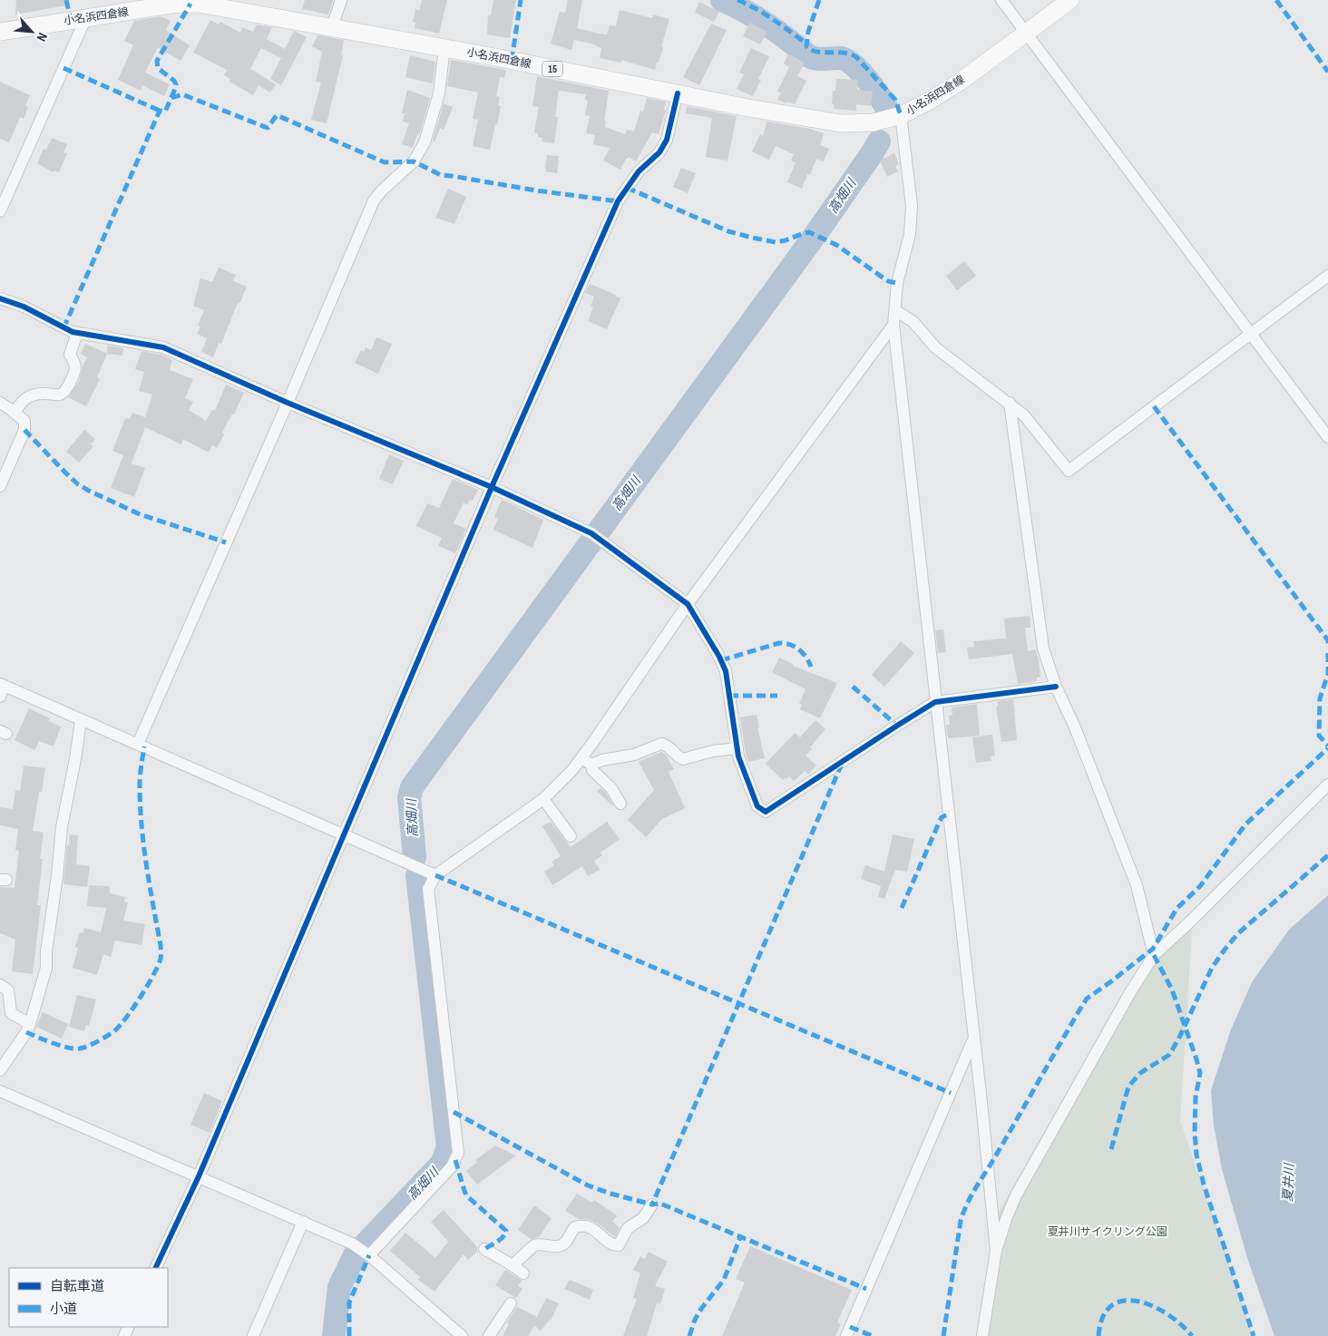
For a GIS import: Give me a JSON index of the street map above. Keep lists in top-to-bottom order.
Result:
{
  "streets": {
    "main road": ["小名浜四倉線", "15"]
  },
  "water": ["高畑川", "夏井川"],
  "parks": ["夏井川サイクリング公園"],
  "legend": ["自転車道", "小道"],
  "north": "bottom right"
}
